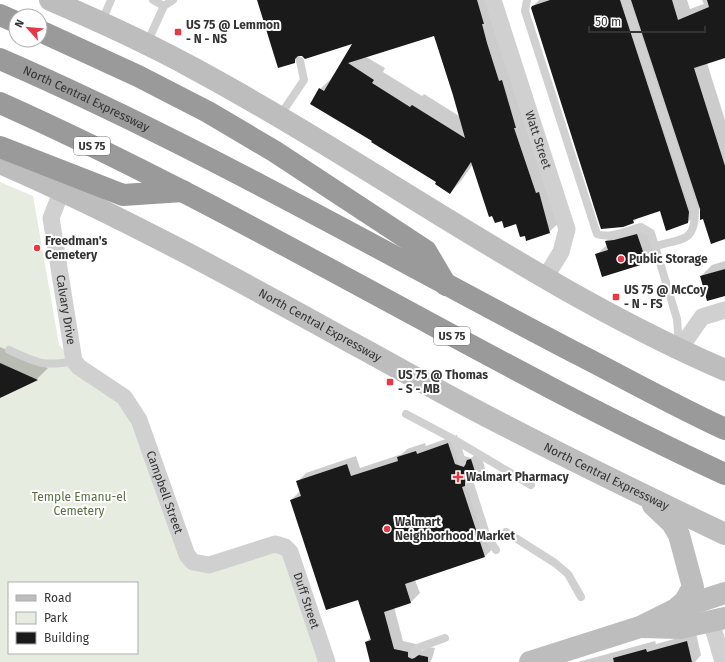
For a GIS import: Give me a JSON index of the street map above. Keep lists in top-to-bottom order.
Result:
{
  "streets": {
    "highway": ["North Central Expressway", "US 75"],
    "street": [
      "Watt Street",
      "Calvary Drive",
      "Campbell Street",
      "Duff Street"
    ]
  },
  "crossings": [
    ["North Central Expressway", "Calvary Drive"],
    ["Calvary Drive", "Campbell Street"],
    ["Campbell Street", "Duff Street"]
  ],
  "parks": ["Temple Emanu-el Cemetery"],
  "places": {
    "transit": ["US 75 @ Lemmon - N - NS", "US 75 @ McCoy - N - FS", "US 75 @ Thomas - S - MB"],
    "other": ["Freedman's Cemetery", "Public Storage", "Walmart Neighborhood Market"],
    "health": ["Walmart Pharmacy"]
  },
  "legend": ["Road", "Park", "Building"],
  "scale_bar": "50 m",
  "north": "top left"
}
